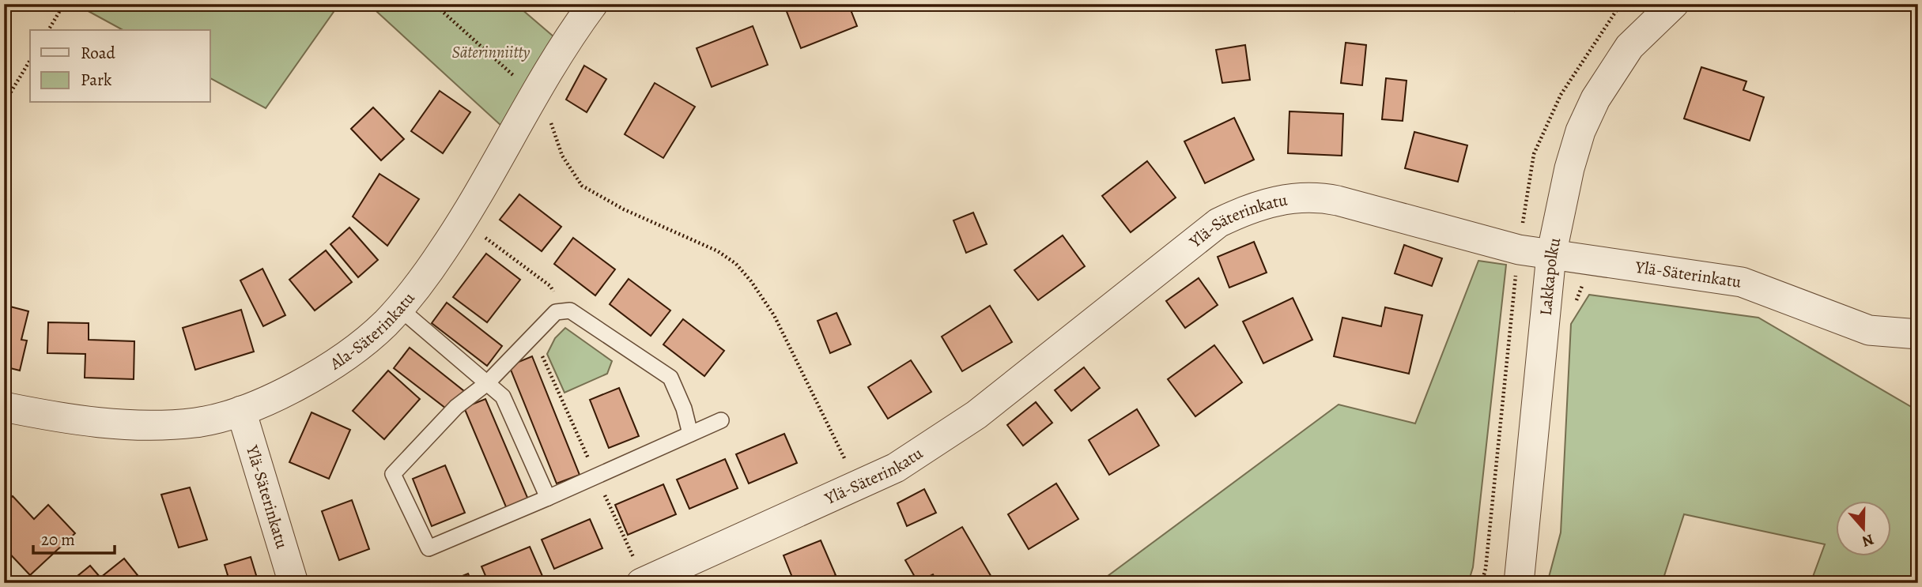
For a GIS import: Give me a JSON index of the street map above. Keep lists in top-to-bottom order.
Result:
{
  "streets": {
    "street": ["Ylä-Säterinkatu", "Lakkapolku", "Ala-Säterinkatu"]
  },
  "crossings": [
    ["Ylä-Säterinkatu", "Lakkapolku"],
    ["Ylä-Säterinkatu", "Ala-Säterinkatu"]
  ],
  "parks": ["Säterinniitty"],
  "legend": ["Road", "Park"],
  "scale_bar": "20 m",
  "north": "bottom"
}
